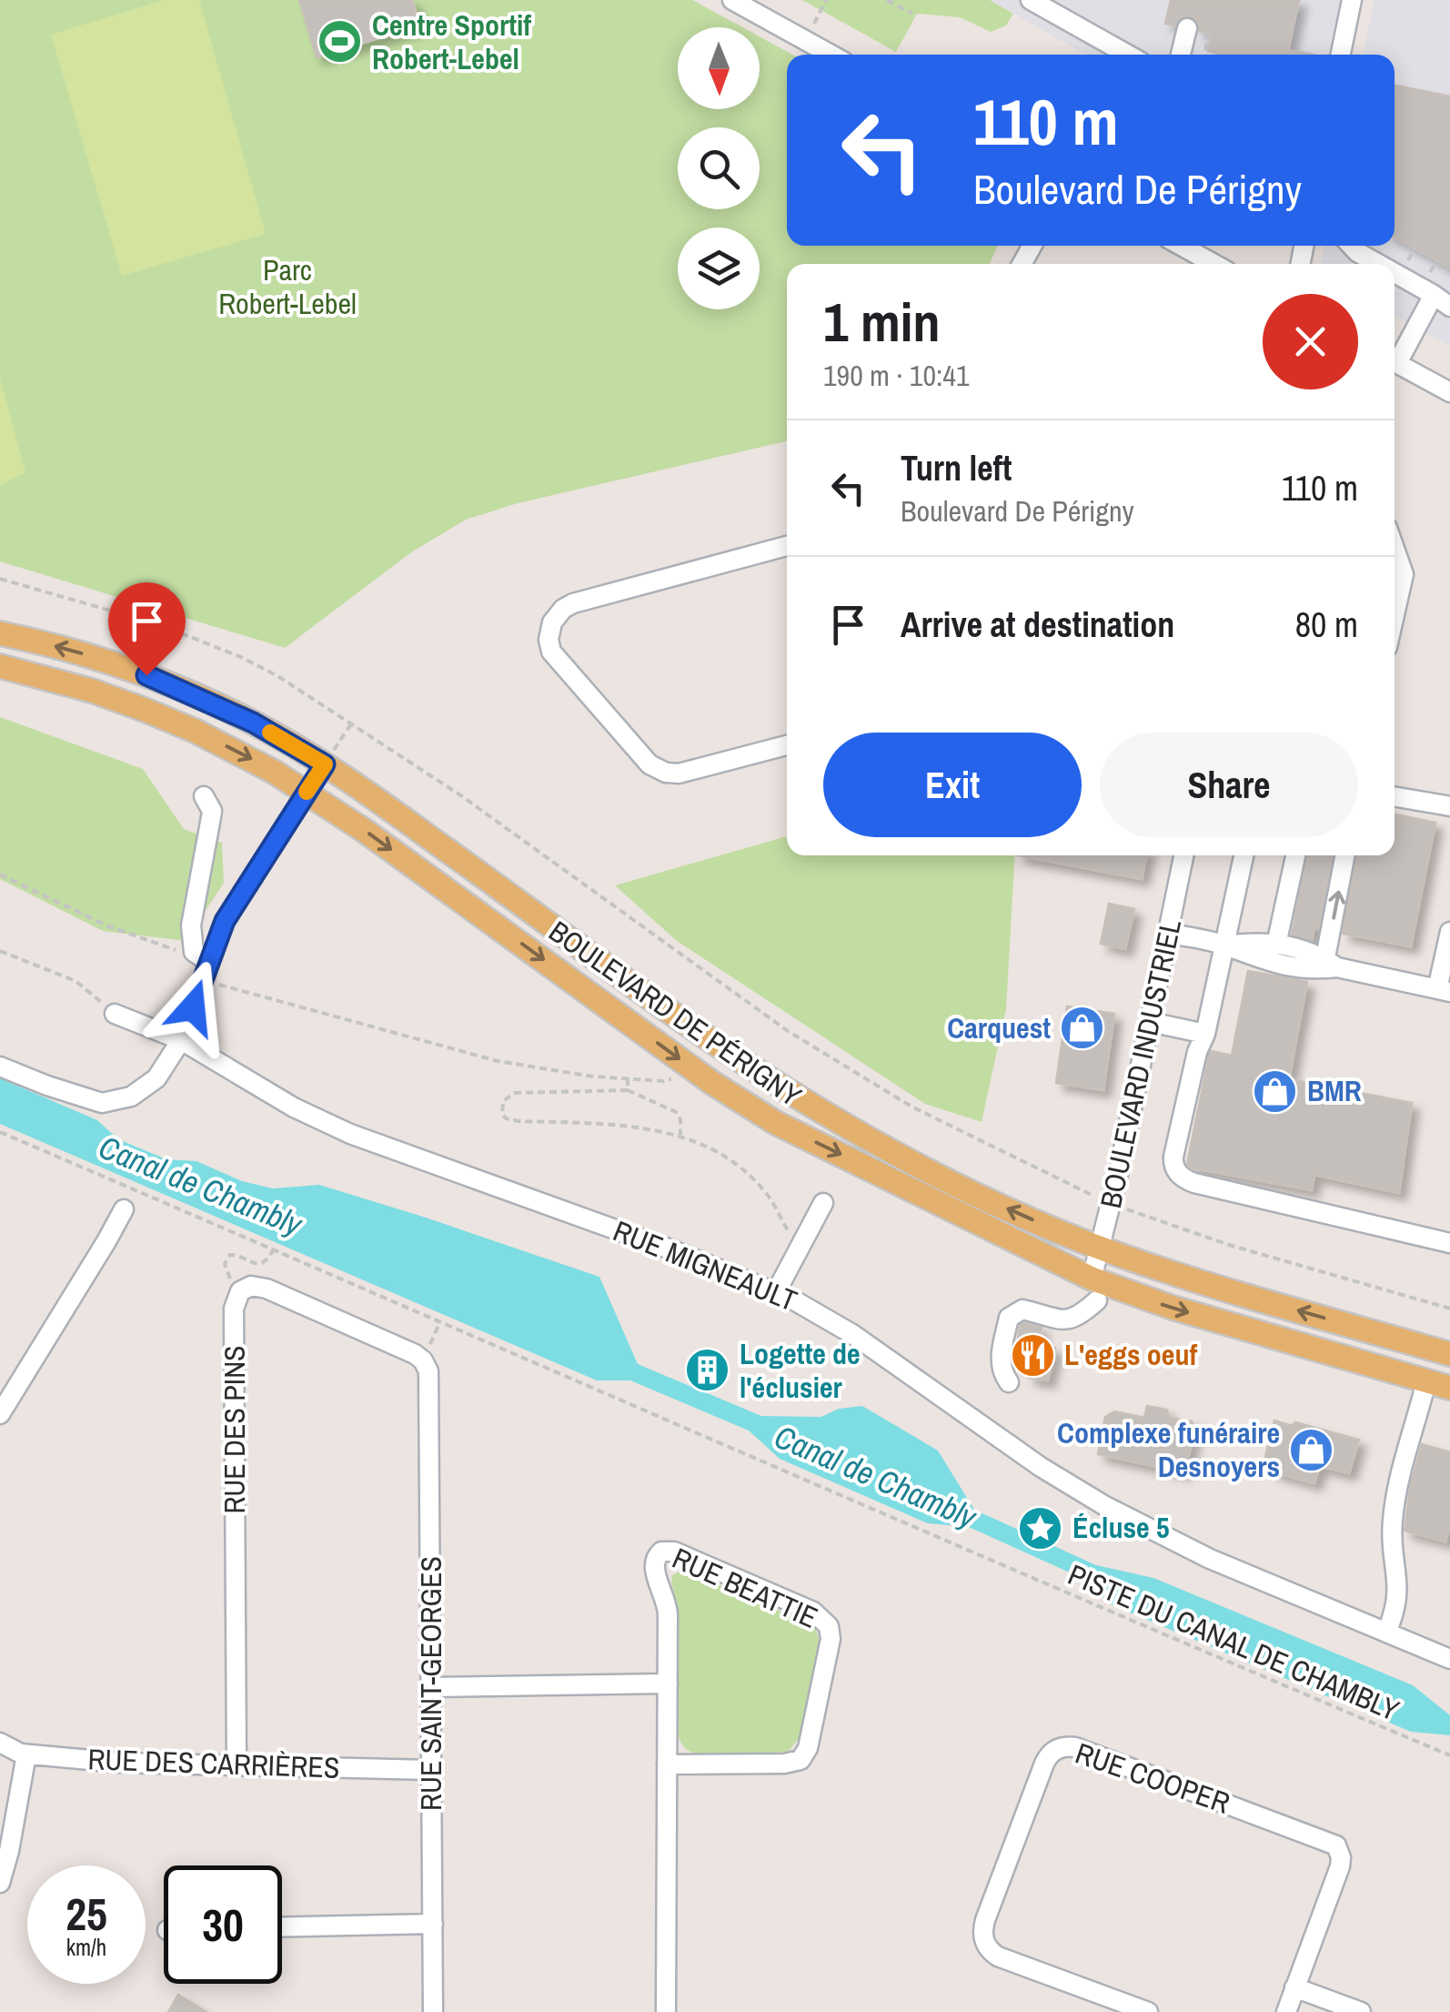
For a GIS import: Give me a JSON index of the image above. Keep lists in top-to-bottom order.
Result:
{
  "streets": {
    "main road": ["BOULEVARD DE PÉRIGNY"],
    "street": [
      "BOULEVARD INDUSTRIEL",
      "RUE MIGNEAULT",
      "RUE DES PINS",
      "RUE BEATTIE",
      "RUE SAINT-GEORGES",
      "RUE DES CARRIÈRES",
      "RUE COOPER"
    ],
    "path": ["PISTE DU CANAL DE CHAMBLY"]
  },
  "crossings": [
    ["BOULEVARD DE PÉRIGNY", "BOULEVARD INDUSTRIEL"],
    ["RUE DES PINS", "RUE SAINT-GEORGES"],
    ["RUE DES PINS", "RUE DES CARRIÈRES"],
    ["RUE SAINT-GEORGES", "RUE DES CARRIÈRES"]
  ],
  "water": ["Canal de Chambly"],
  "parks": ["Parc Robert-Lebel"],
  "places": {
    "sports": ["Centre Sportif Robert-Lebel"],
    "shop": ["Carquest", "BMR", "Complexe funéraire Desnoyers"],
    "restaurant": ["L'eggs oeuf"],
    "building": ["Logette de l'éclusier"],
    "place": ["Écluse 5"]
  },
  "north": "bottom",
  "page": {
    "turn": ["110 m", "Boulevard De Périgny"],
    "heading": ["1 min", "190 m · 10:41"],
    "list": [
      {
        "name": "Turn left",
        "note": "Boulevard De Périgny",
        "value": "110 m"
      },
      {
        "name": "Arrive at destination",
        "value": "80 m"
      }
    ],
    "buttons": ["Exit", "Share"],
    "speed": "25 km/h",
    "limit": "30"
  }
}
